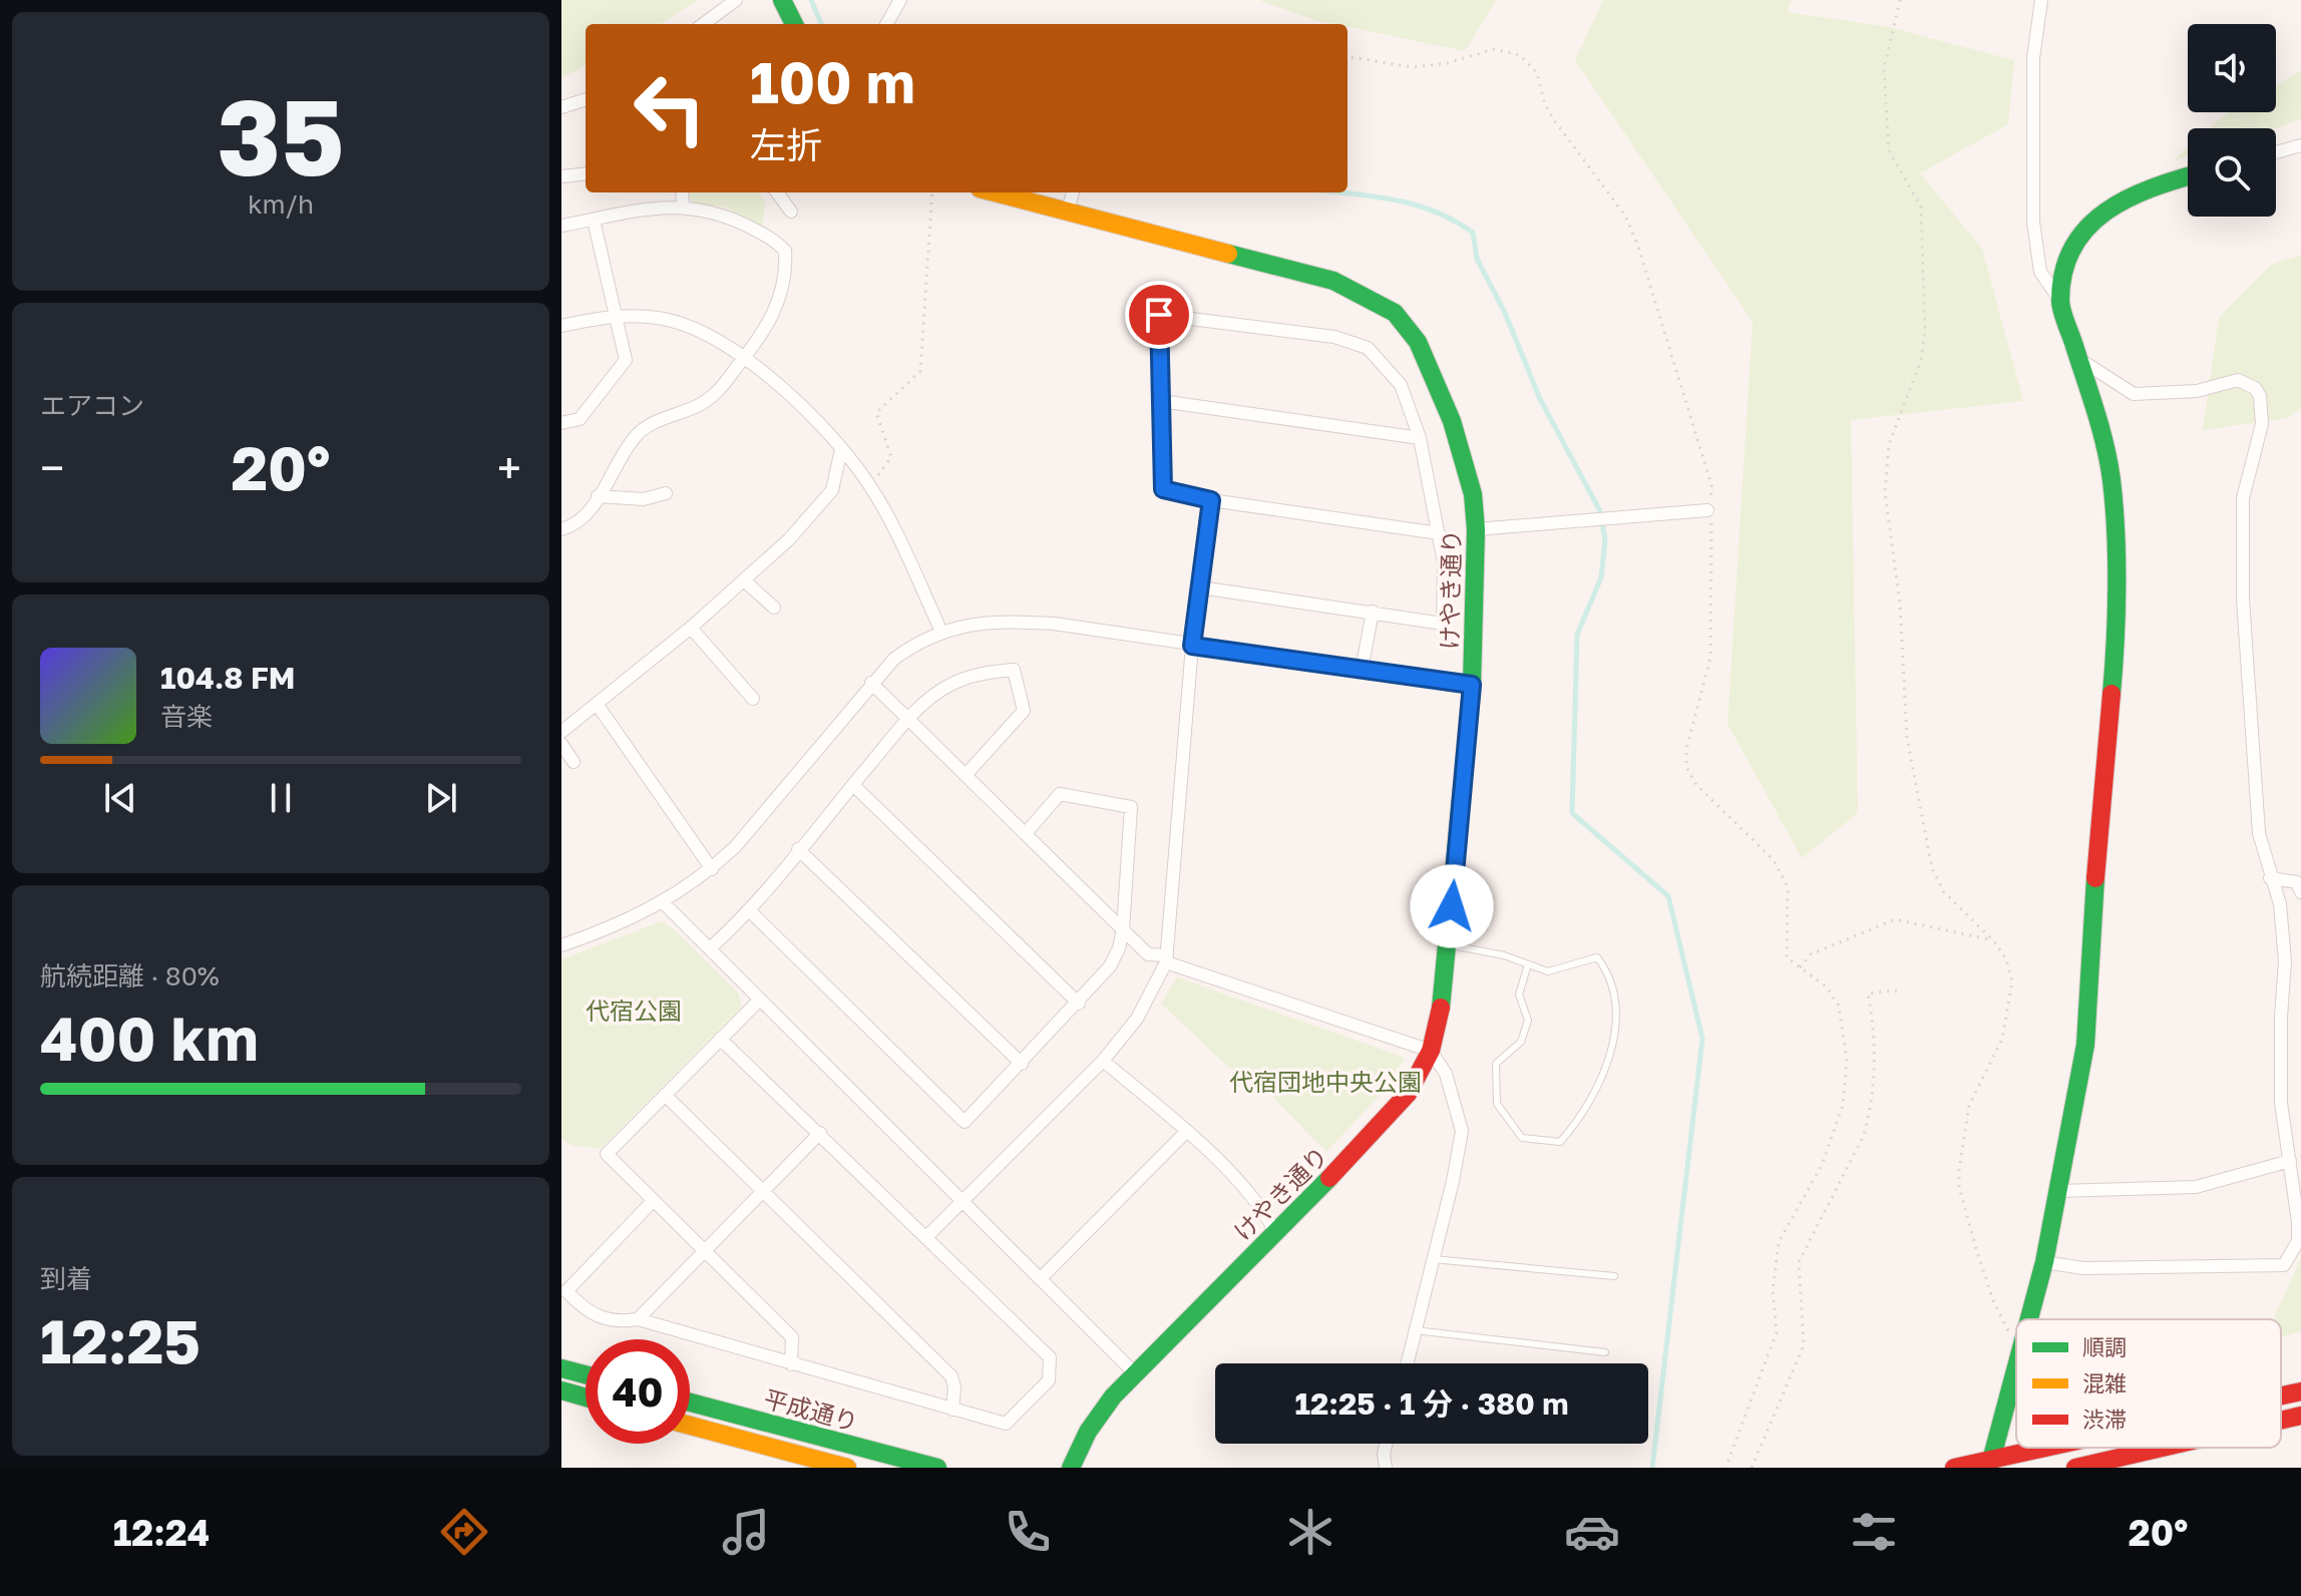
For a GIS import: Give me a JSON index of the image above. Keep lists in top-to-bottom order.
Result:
{
  "streets": {
    "street": ["けやき通り", "平成通り"]
  },
  "parks": ["代宿公園", "代宿団地中央公園"],
  "legend": ["順調", "混雑", "渋滞"],
  "page": {
    "tile": [
      ["35", "km/h"],
      "エアコン",
      ["航続距離 · 80%", "400 km"],
      ["到着", "12:25"]
    ],
    "turn": ["100 m", "左折"],
    "heat": ["−", "20°", "+"],
    "song": ["104.8 FM", "音楽"],
    "limit": "40",
    "trip": "12:25 · 1 分 · 380 m",
    "tabs": ["12:24", "20°"]
  }
}
